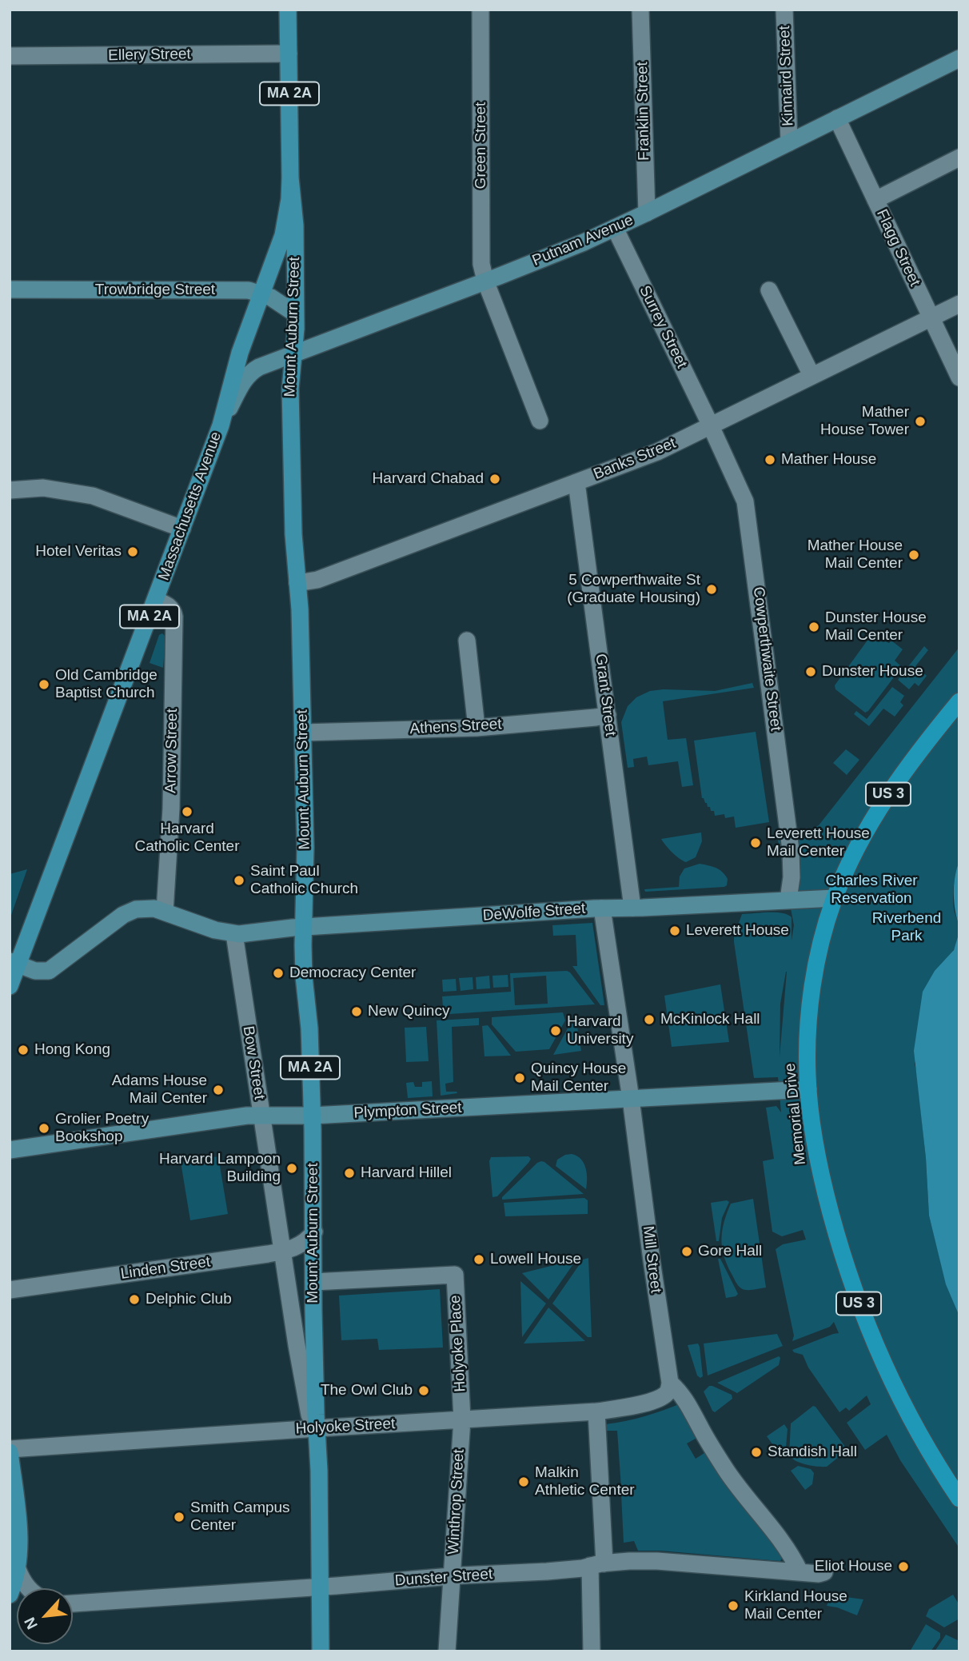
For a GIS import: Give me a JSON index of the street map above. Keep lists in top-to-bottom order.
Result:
{
  "streets": {
    "highway": ["US 3", "Memorial Drive"],
    "main road": ["MA 2A", "Mount Auburn Street", "Massachusetts Avenue"],
    "street": [
      "Ellery Street",
      "Kinnaird Street",
      "Franklin Street",
      "Green Street",
      "Putnam Avenue",
      "Flagg Street",
      "Trowbridge Street",
      "Surrey Street",
      "Banks Street",
      "Cowperthwaite Street",
      "Grant Street",
      "Athens Street",
      "Arrow Street",
      "DeWolfe Street",
      "Bow Street",
      "Plympton Street",
      "Mill Street",
      "Linden Street",
      "Holyoke Place",
      "Holyoke Street",
      "Winthrop Street",
      "Dunster Street"
    ]
  },
  "crossings": [
    ["Ellery Street", "Massachusetts Avenue"],
    ["Kinnaird Street", "Putnam Avenue"],
    ["Franklin Street", "Putnam Avenue"],
    ["Green Street", "Putnam Avenue"],
    ["Putnam Avenue", "Flagg Street"],
    ["Putnam Avenue", "Mount Auburn Street"],
    ["Putnam Avenue", "Surrey Street"],
    ["Putnam Avenue", "Massachusetts Avenue"],
    ["Flagg Street", "Banks Street"],
    ["Trowbridge Street", "Mount Auburn Street"],
    ["Trowbridge Street", "Massachusetts Avenue"],
    ["Mount Auburn Street", "Banks Street"],
    ["Mount Auburn Street", "Massachusetts Avenue"],
    ["Mount Auburn Street", "Athens Street"],
    ["Mount Auburn Street", "DeWolfe Street"],
    ["Mount Auburn Street", "Bow Street"],
    ["Mount Auburn Street", "Plympton Street"],
    ["Mount Auburn Street", "Linden Street"],
    ["Mount Auburn Street", "Holyoke Place"],
    ["Mount Auburn Street", "Holyoke Street"],
    ["Mount Auburn Street", "Dunster Street"],
    ["Surrey Street", "Banks Street"],
    ["Surrey Street", "Cowperthwaite Street"],
    ["Banks Street", "Cowperthwaite Street"],
    ["Banks Street", "Grant Street"],
    ["Massachusetts Avenue", "Arrow Street"],
    ["Cowperthwaite Street", "DeWolfe Street"],
    ["Grant Street", "Athens Street"],
    ["Grant Street", "DeWolfe Street"],
    ["DeWolfe Street", "Bow Street"],
    ["DeWolfe Street", "Memorial Drive"],
    ["DeWolfe Street", "Mill Street"],
    ["Bow Street", "Plympton Street"],
    ["Bow Street", "Linden Street"],
    ["Bow Street", "Holyoke Street"],
    ["Plympton Street", "Memorial Drive"],
    ["Plympton Street", "Mill Street"],
    ["Mill Street", "Holyoke Street"],
    ["Holyoke Place", "Holyoke Street"],
    ["Holyoke Place", "Winthrop Street"],
    ["Holyoke Street", "Winthrop Street"],
    ["Winthrop Street", "Dunster Street"]
  ],
  "parks": ["Charles River Reservation", "Riverbend Park"],
  "places": [
    "Mather House Tower",
    "Mather House",
    "Harvard Chabad",
    "Hotel Veritas",
    "Mather House Mail Center",
    "5 Cowperthwaite St (Graduate Housing)",
    "Dunster House Mail Center",
    "Dunster House",
    "Old Cambridge Baptist Church",
    "Harvard Catholic Center",
    "Leverett House Mail Center",
    "Saint Paul Catholic Church",
    "Leverett House",
    "Democracy Center",
    "New Quincy",
    "McKinlock Hall",
    "Harvard University",
    "Hong Kong",
    "Quincy House Mail Center",
    "Adams House Mail Center",
    "Grolier Poetry Bookshop",
    "Harvard Lampoon Building",
    "Harvard Hillel",
    "Gore Hall",
    "Lowell House",
    "Delphic Club",
    "The Owl Club",
    "Standish Hall",
    "Malkin Athletic Center",
    "Smith Campus Center",
    "Eliot House",
    "Kirkland House Mail Center"
  ],
  "north": "bottom left"
}
